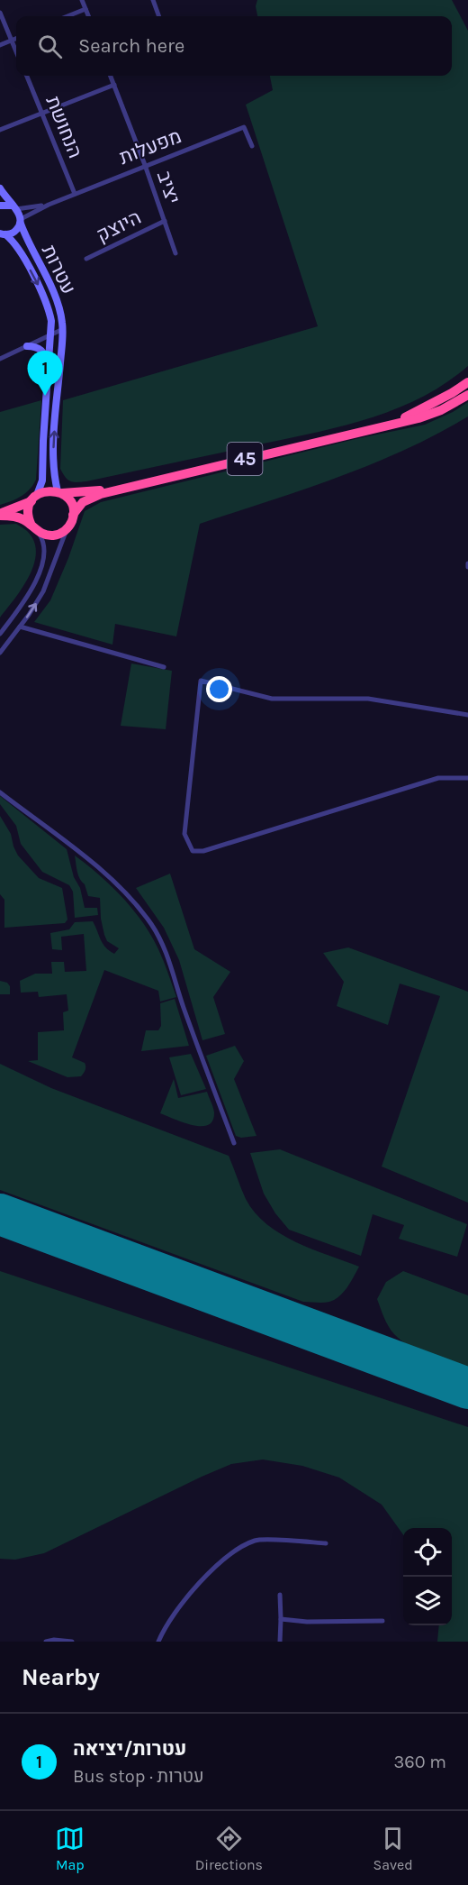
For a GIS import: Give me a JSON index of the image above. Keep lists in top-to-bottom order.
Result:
{
  "streets": {
    "highway": ["45"],
    "street": [
      "הנחושת",
      "מפעלות",
      "יציב",
      "היוצק",
      "עטרות"
    ]
  },
  "crossings": [
    ["הנחושת", "מפעלות"],
    ["מפעלות", "יציב"],
    ["מפעלות", "עטרות"],
    ["יציב", "היוצק"],
    ["עטרות", "45"]
  ],
  "page": {
    "search": "Search here",
    "pins": "1",
    "heading": "Nearby",
    "list": [
      {
        "mark": "1",
        "name": "עטרות/יציאה",
        "note": "Bus stop · עטרות",
        "value": "360 m"
      }
    ],
    "nav": ["Map", "Directions", "Saved"]
  }
}
